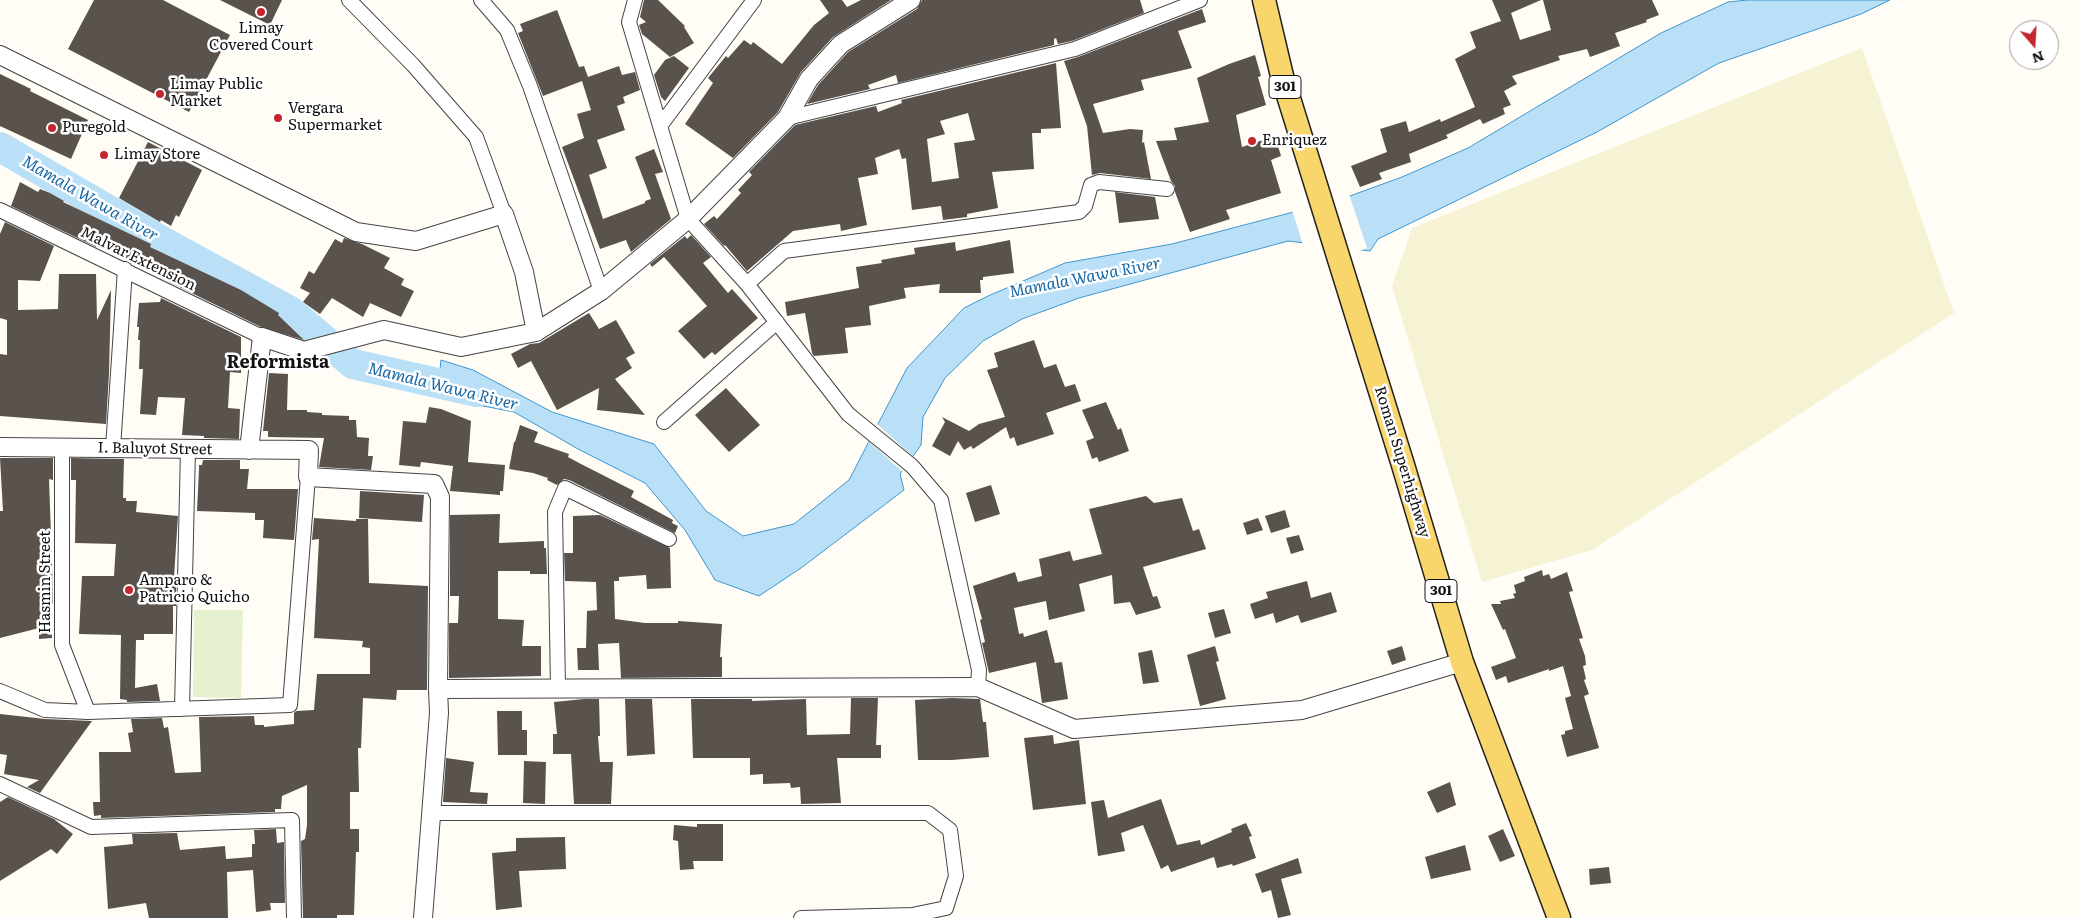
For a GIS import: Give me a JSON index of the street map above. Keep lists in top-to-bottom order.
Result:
{
  "streets": {
    "main road": ["301", "Roman Superhighway"],
    "street": ["Malvar Extension", "I. Baluyot Street", "Hasmin Street"]
  },
  "crossings": [
    ["I. Baluyot Street", "Hasmin Street"]
  ],
  "districts": ["Reformista"],
  "water": ["Mamala Wawa River"],
  "places": [
    "Limay Covered Court",
    "Limay Public Market",
    "Vergara Supermarket",
    "Puregold",
    "Enriquez",
    "Limay Store",
    "Amparo & Patricio Quicho"
  ],
  "north": "bottom"
}
